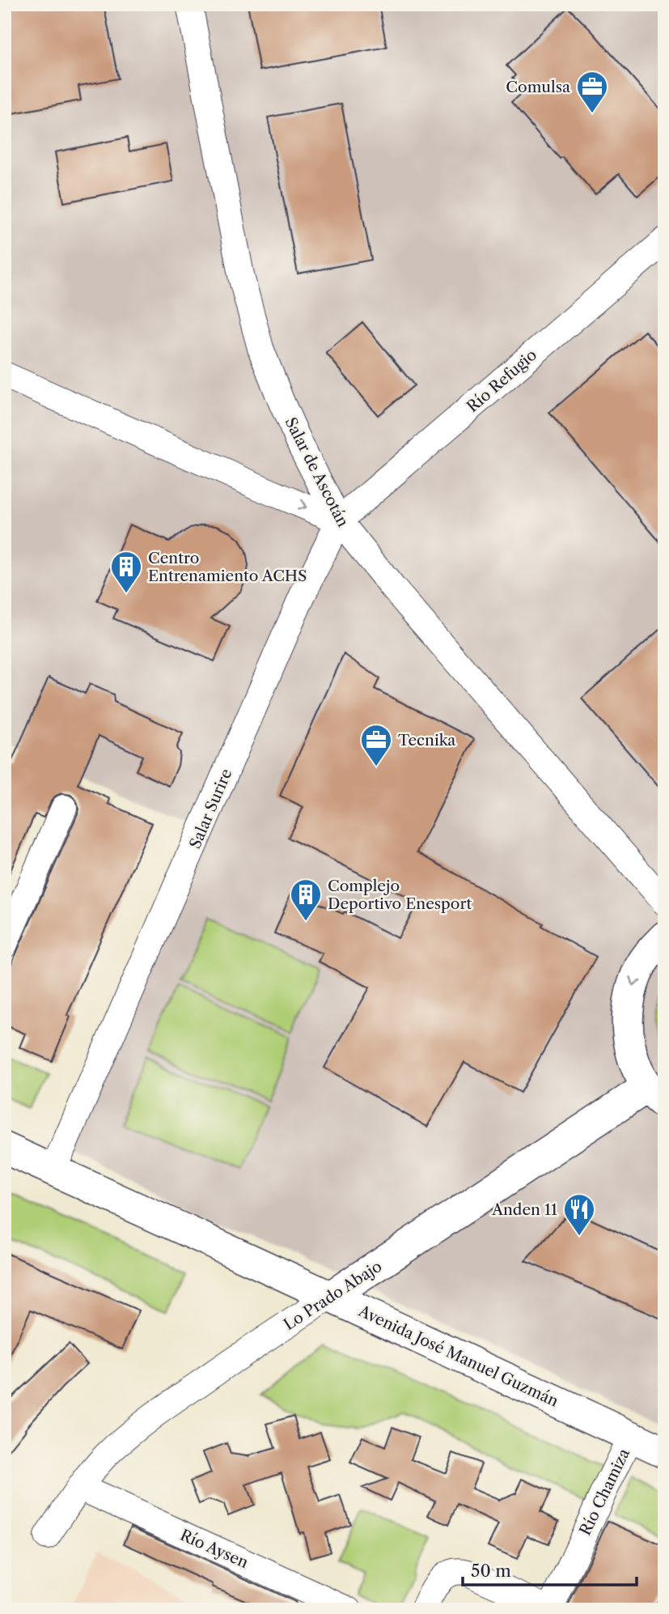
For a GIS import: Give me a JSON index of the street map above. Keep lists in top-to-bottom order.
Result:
{
  "streets": {
    "street": [
      "Río Refugio",
      "Salar de Ascotán",
      "Salar Surire",
      "Lo Prado Abajo",
      "Avenida José Manuel Guzmán",
      "Río Chamiza",
      "Río Aysen"
    ]
  },
  "crossings": [
    ["Río Refugio", "Salar de Ascotán"],
    ["Río Refugio", "Salar Surire"],
    ["Salar de Ascotán", "Salar Surire"],
    ["Salar Surire", "Avenida José Manuel Guzmán"],
    ["Lo Prado Abajo", "Avenida José Manuel Guzmán"],
    ["Lo Prado Abajo", "Río Aysen"],
    ["Avenida José Manuel Guzmán", "Río Chamiza"]
  ],
  "places": {
    "office": ["Comulsa", "Tecnika"],
    "building": ["Centro Entrenamiento ACHS", "Complejo Deportivo Enesport"],
    "restaurant": ["Anden 11"]
  },
  "scale_bar": "50 m"
}
